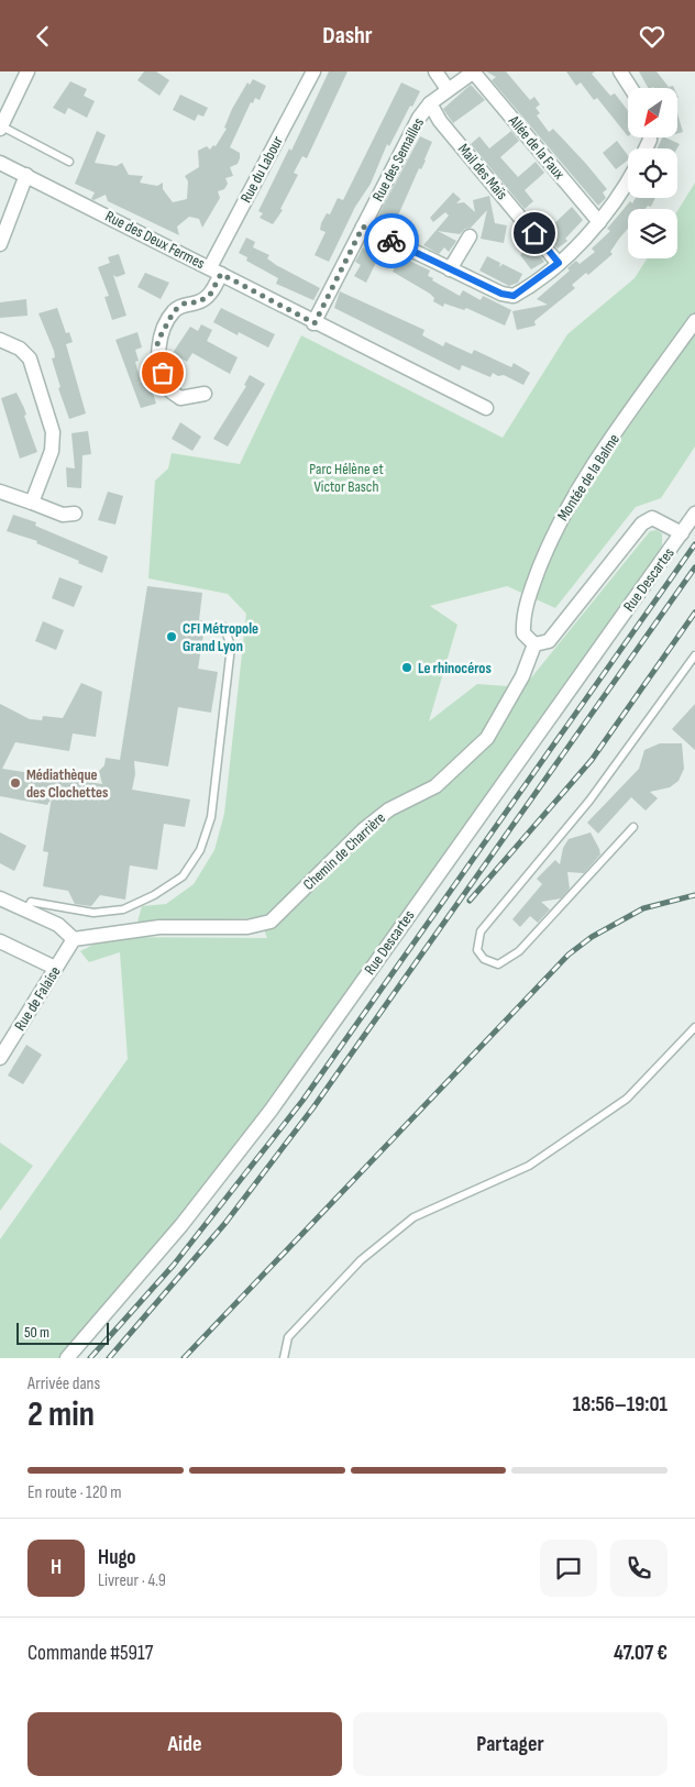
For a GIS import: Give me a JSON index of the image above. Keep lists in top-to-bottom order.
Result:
{
  "streets": {
    "street": [
      "Allée de la Faux",
      "Rue des Semailles",
      "Rue du Labour",
      "Mail des Maïs",
      "Rue des Deux Fermes",
      "Montée de la Balme",
      "Rue Descartes",
      "Chemin de Charrière",
      "Rue de Falaise"
    ]
  },
  "crossings": [
    ["Allée de la Faux", "Rue des Semailles"],
    ["Rue des Semailles", "Mail des Maïs"],
    ["Rue des Semailles", "Rue des Deux Fermes"],
    ["Rue du Labour", "Rue des Deux Fermes"],
    ["Montée de la Balme", "Chemin de Charrière"],
    ["Chemin de Charrière", "Rue de Falaise"]
  ],
  "parks": ["Parc Hélène et Victor Basch"],
  "places": ["CFI Métropole Grand Lyon", "Le rhinocéros", "Médiathèque des Clochettes"],
  "scale_bar": "50 m",
  "north": "bottom left",
  "page": {
    "header": "Dashr",
    "scale": "50 m",
    "heading": ["2 min", "Arrivée dans", "18:56–19:01"],
    "panel": [
      "Hugo",
      "Livreur · 4.9",
      "Commande #5917",
      "47.07 €"
    ],
    "bar": "En route · 120 m",
    "round": "H",
    "buttons": ["Aide", "Partager"]
  }
}
